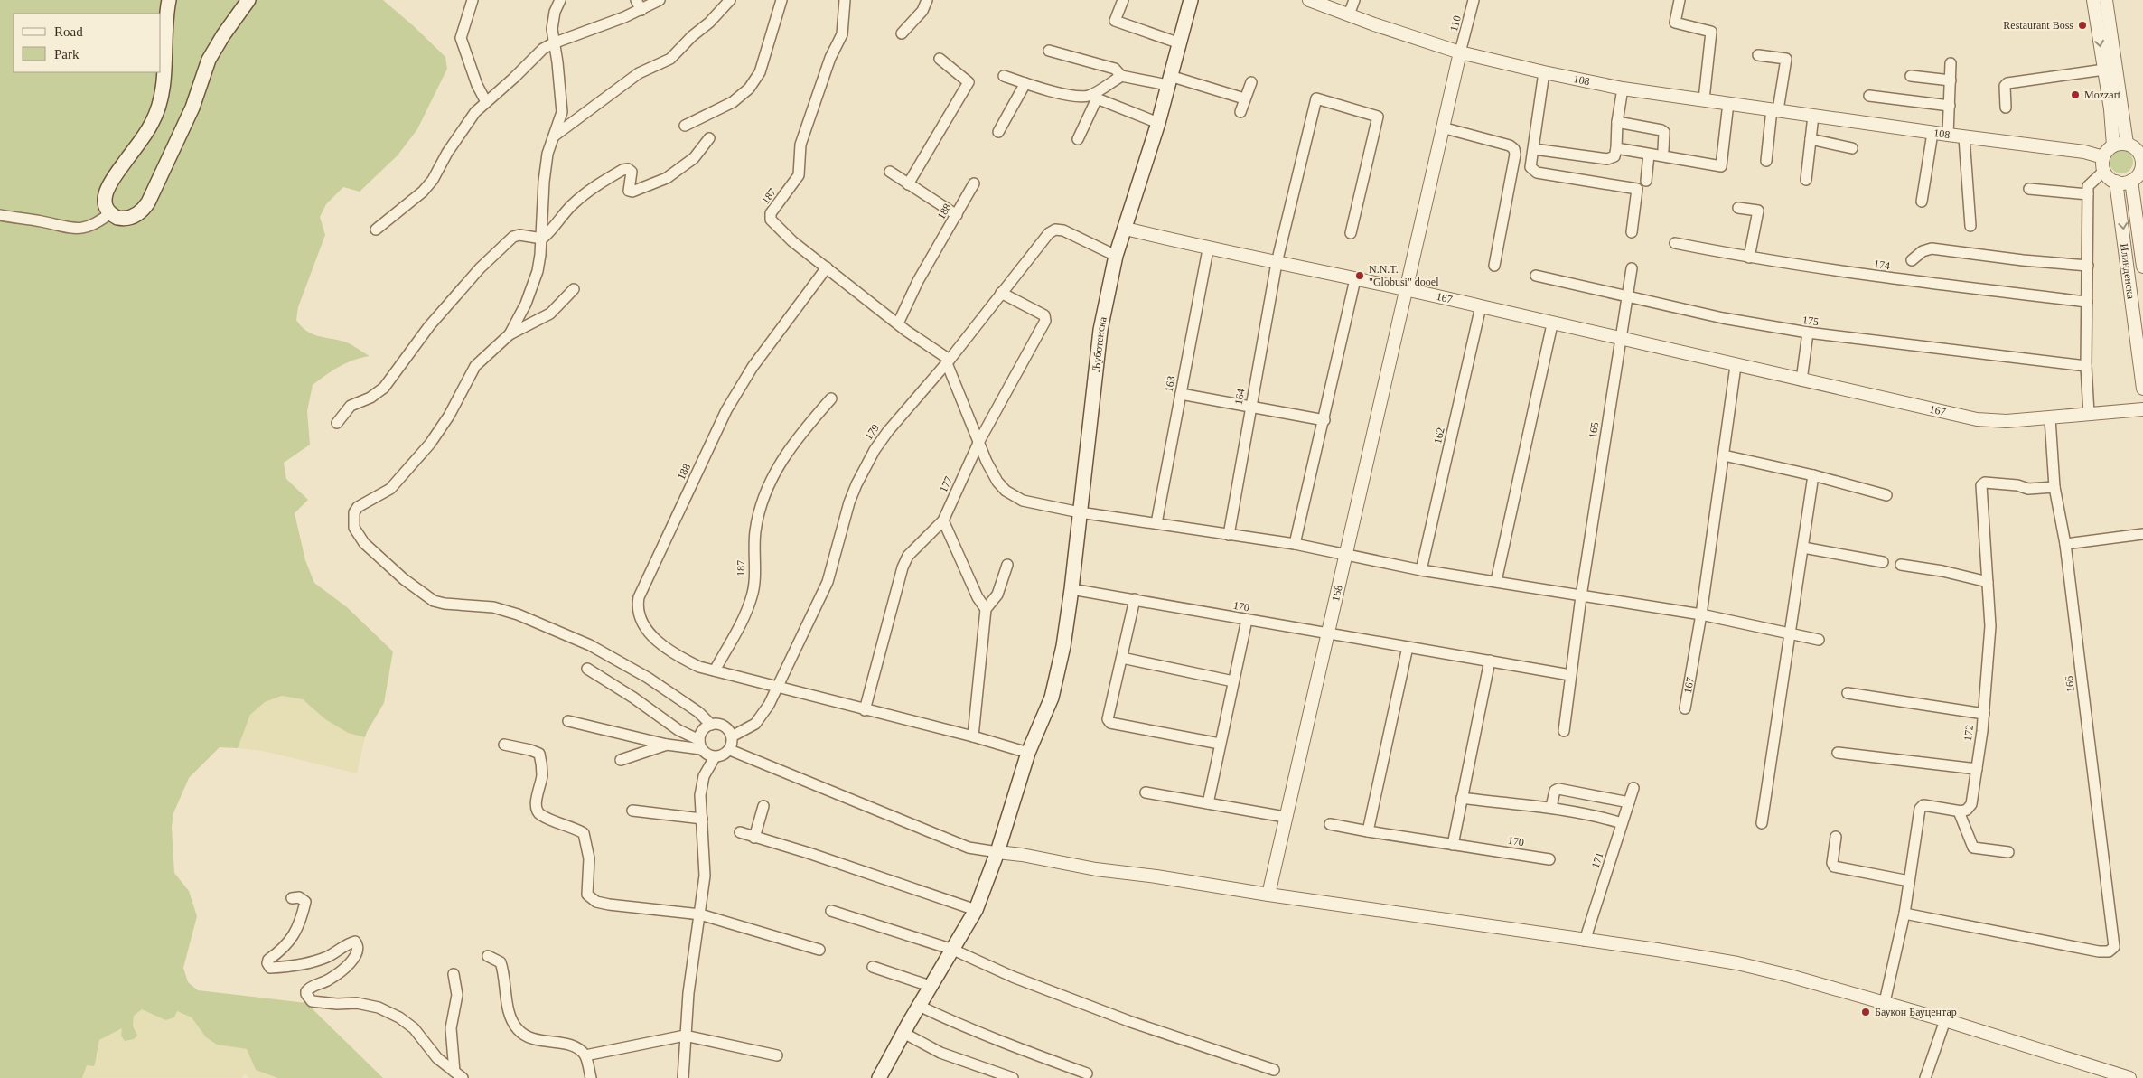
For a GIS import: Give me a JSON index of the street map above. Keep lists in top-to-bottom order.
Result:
{
  "streets": {
    "main road": ["Љуботенска"],
    "street": [
      "110",
      "108",
      "187",
      "188",
      "174",
      "Илинденска",
      "167",
      "175",
      "163",
      "164",
      "165",
      "179",
      "162",
      "177",
      "168",
      "170",
      "166",
      "172",
      "171"
    ]
  },
  "crossings": [
    ["110", "108"],
    ["108", "Илинденска"],
    ["187", "188"],
    ["187", "179"],
    ["188", "Љуботенска"],
    ["188", "179"],
    ["188", "177"],
    ["167", "Љуботенска"],
    ["167", "163"],
    ["167", "164"],
    ["167", "165"],
    ["167", "162"],
    ["167", "168"],
    ["167", "166"],
    ["175", "165"],
    ["Љуботенска", "179"],
    ["Љуботенска", "170"],
    ["165", "170"],
    ["179", "177"],
    ["168", "170"],
    ["166", "172"]
  ],
  "places": [
    "Restaurant Boss",
    "Mozzart",
    "N.N.T. \"Globusi\" dooel",
    "Баукон Бауцентар"
  ],
  "legend": ["Road", "Park"]
}
